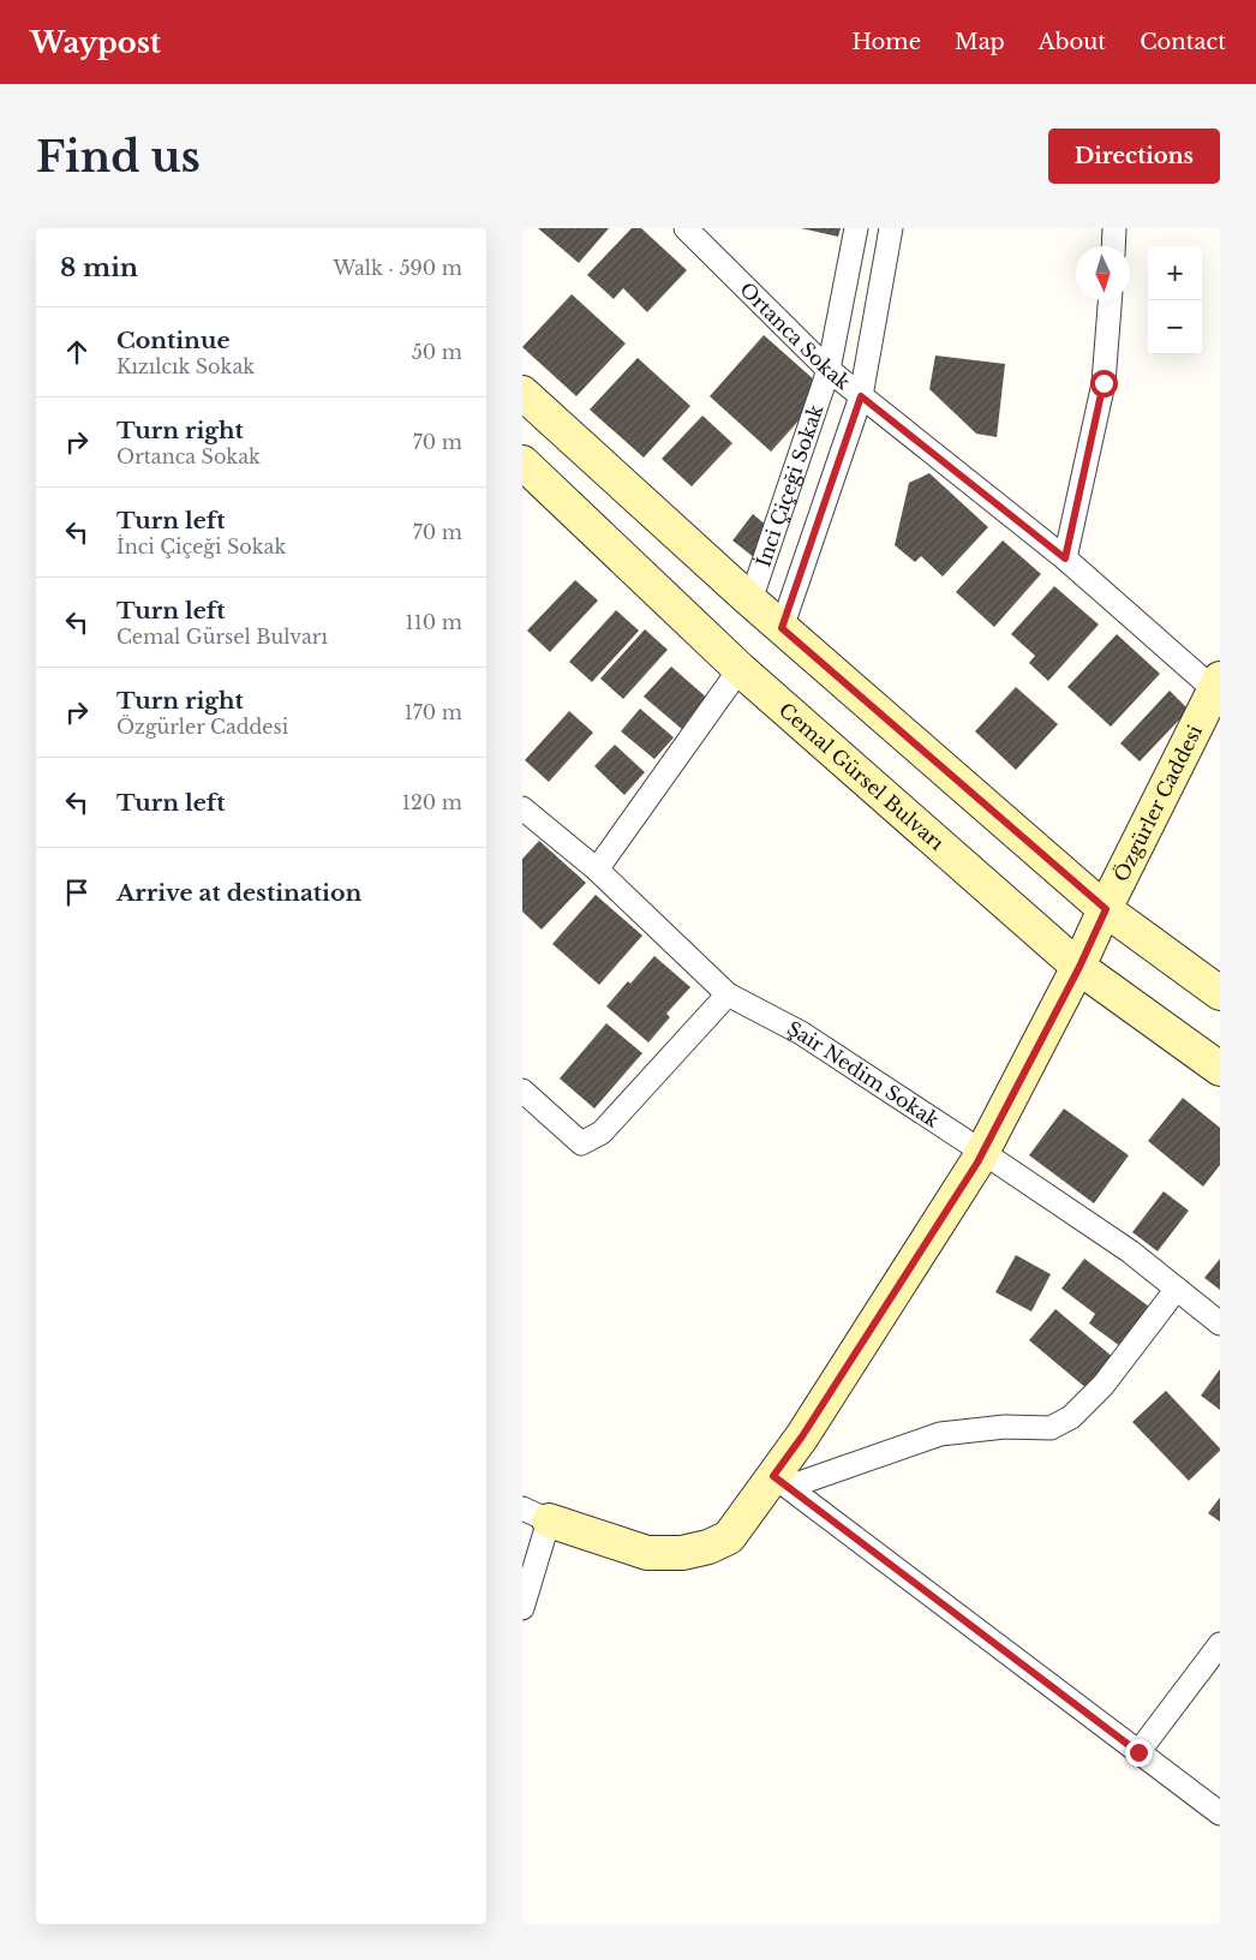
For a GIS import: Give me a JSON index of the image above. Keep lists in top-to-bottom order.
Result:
{
  "streets": {
    "street": [
      "Ortanca Sokak",
      "İnci Çiçeği Sokak",
      "Cemal Gürsel Bulvarı",
      "Özgürler Caddesi",
      "Şair Nedim Sokak"
    ]
  },
  "crossings": [
    ["Ortanca Sokak", "İnci Çiçeği Sokak"],
    ["Ortanca Sokak", "Özgürler Caddesi"],
    ["Cemal Gürsel Bulvarı", "Özgürler Caddesi"],
    ["Özgürler Caddesi", "Şair Nedim Sokak"]
  ],
  "north": "bottom",
  "page": {
    "header": "Waypost",
    "nav": [
      "Home",
      "Map",
      "About",
      "Contact"
    ],
    "buttons": "Directions",
    "title": "Find us",
    "heading": ["8 min", "Walk · 590 m"],
    "map_buttons": ["+", "−"],
    "list": [
      ["Continue", "Kızılcık Sokak", "50 m"],
      ["Turn right", "Ortanca Sokak", "70 m"],
      ["Turn left", "İnci Çiçeği Sokak", "70 m"],
      ["Turn left", "Cemal Gürsel Bulvarı", "110 m"],
      ["Turn right", "Özgürler Caddesi", "170 m"],
      ["Turn left", "120 m"],
      "Arrive at destination"
    ]
  }
}
